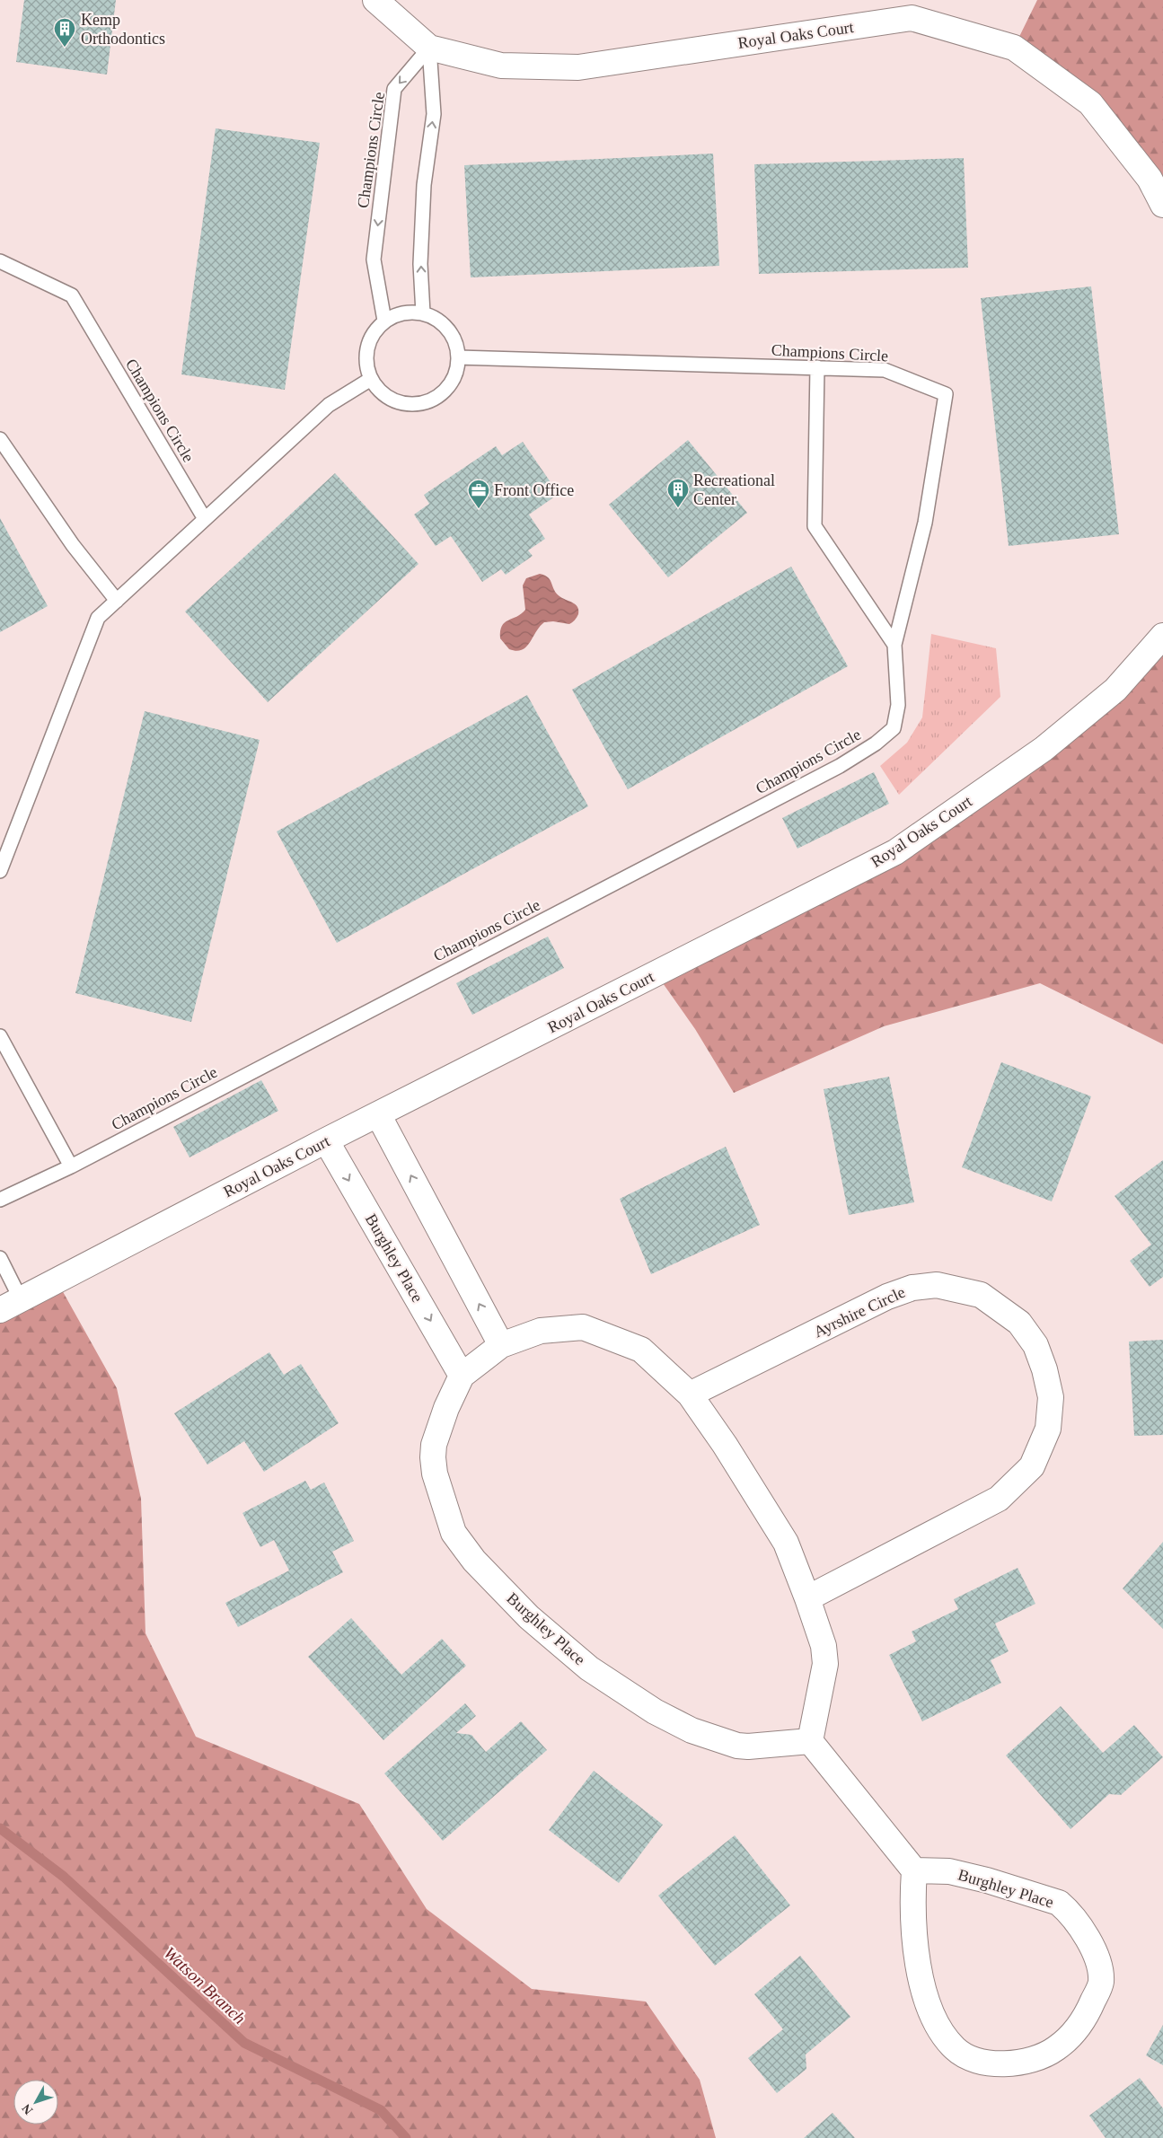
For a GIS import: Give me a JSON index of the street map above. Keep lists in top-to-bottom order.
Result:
{
  "streets": {
    "street": ["Royal Oaks Court", "Burghley Place", "Ayrshire Circle"],
    "lane": ["Champions Circle"]
  },
  "crossings": [
    ["Royal Oaks Court", "Champions Circle"],
    ["Royal Oaks Court", "Burghley Place"],
    ["Burghley Place", "Ayrshire Circle"]
  ],
  "water": ["Watson Branch"],
  "places": {
    "building": ["Kemp Orthodontics", "Recreational Center"],
    "office": ["Front Office"]
  },
  "north": "bottom left"
}
